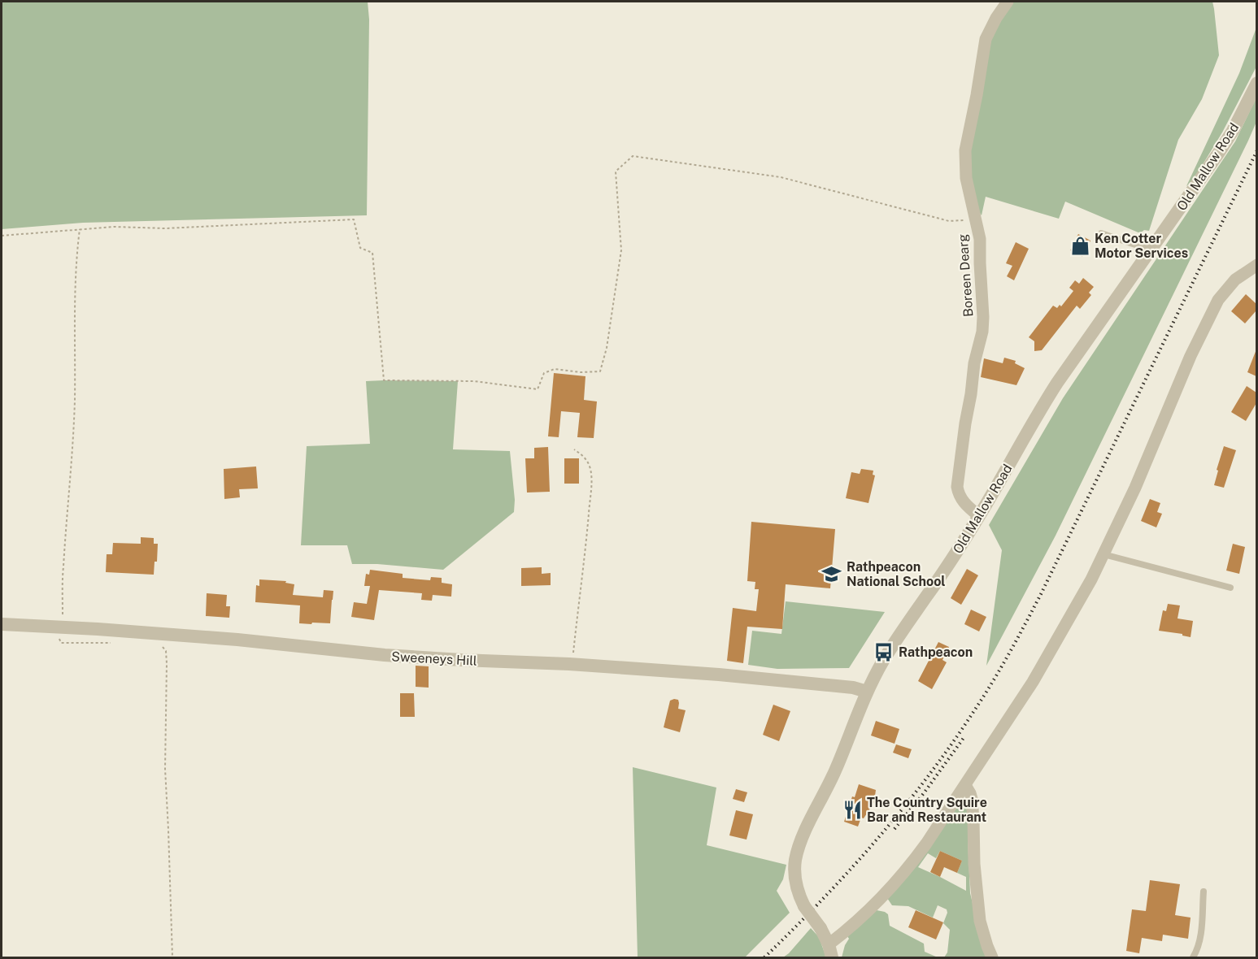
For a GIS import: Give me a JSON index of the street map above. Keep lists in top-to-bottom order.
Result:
{
  "streets": {
    "street": ["Old Mallow Road", "Boreen Dearg", "Sweeneys Hill"]
  },
  "crossings": [
    ["Old Mallow Road", "Boreen Dearg"],
    ["Old Mallow Road", "Sweeneys Hill"]
  ],
  "places": {
    "shop": ["Ken Cotter Motor Services"],
    "school or university": ["Rathpeacon National School"],
    "bus stop": ["Rathpeacon"],
    "restaurant": ["The Country Squire Bar and Restaurant"]
  }
}
